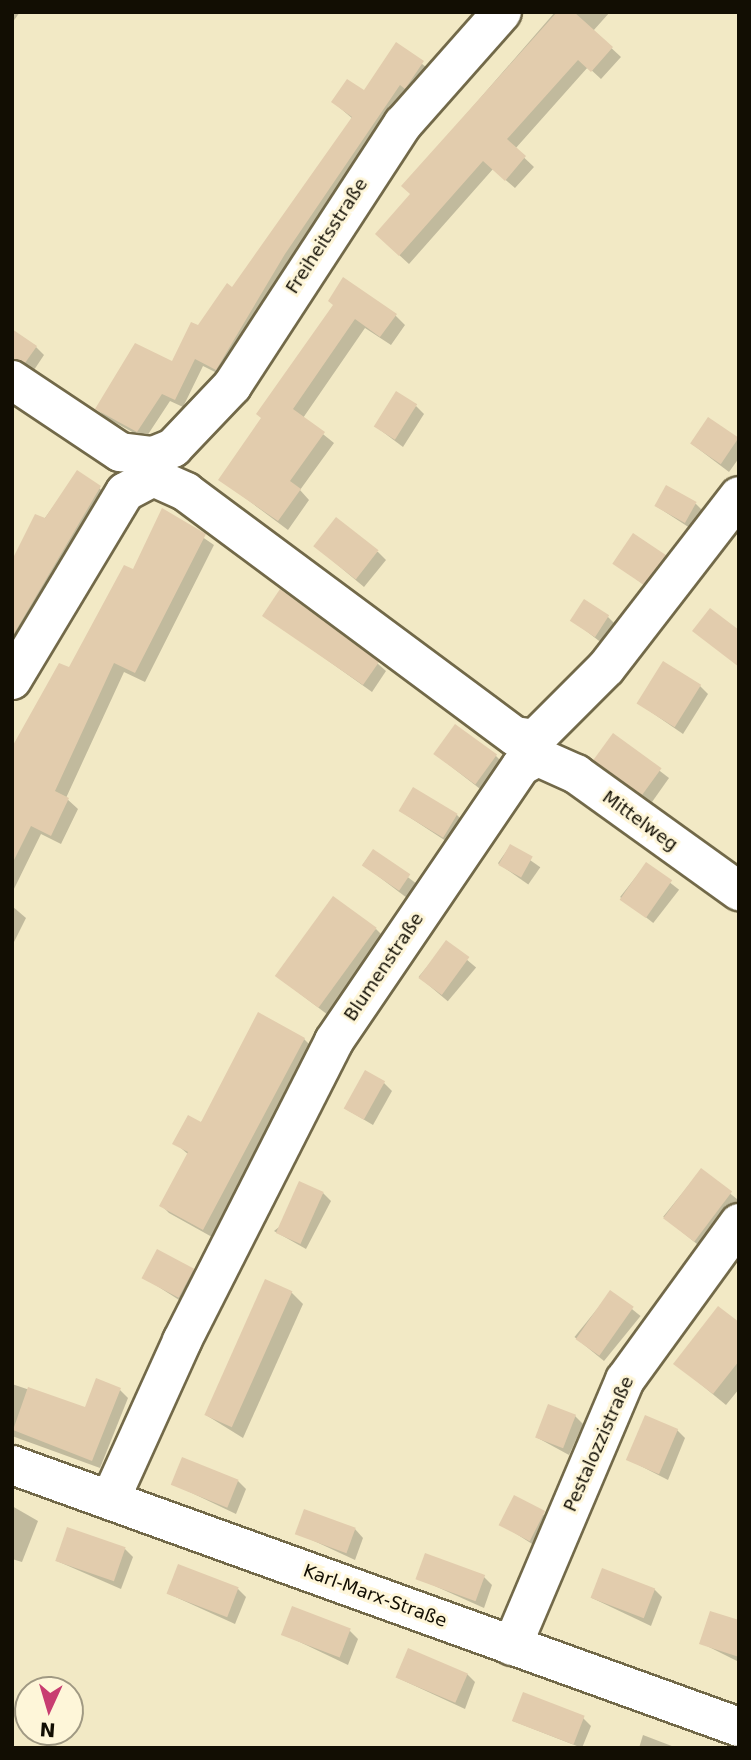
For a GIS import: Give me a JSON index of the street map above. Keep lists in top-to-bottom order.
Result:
{
  "streets": {
    "street": [
      "Freiheitsstraße",
      "Mittelweg",
      "Blumenstraße",
      "Pestalozzistraße",
      "Karl-Marx-Straße"
    ]
  },
  "crossings": [
    ["Mittelweg", "Blumenstraße"],
    ["Blumenstraße", "Karl-Marx-Straße"],
    ["Pestalozzistraße", "Karl-Marx-Straße"]
  ],
  "north": "bottom"
}
